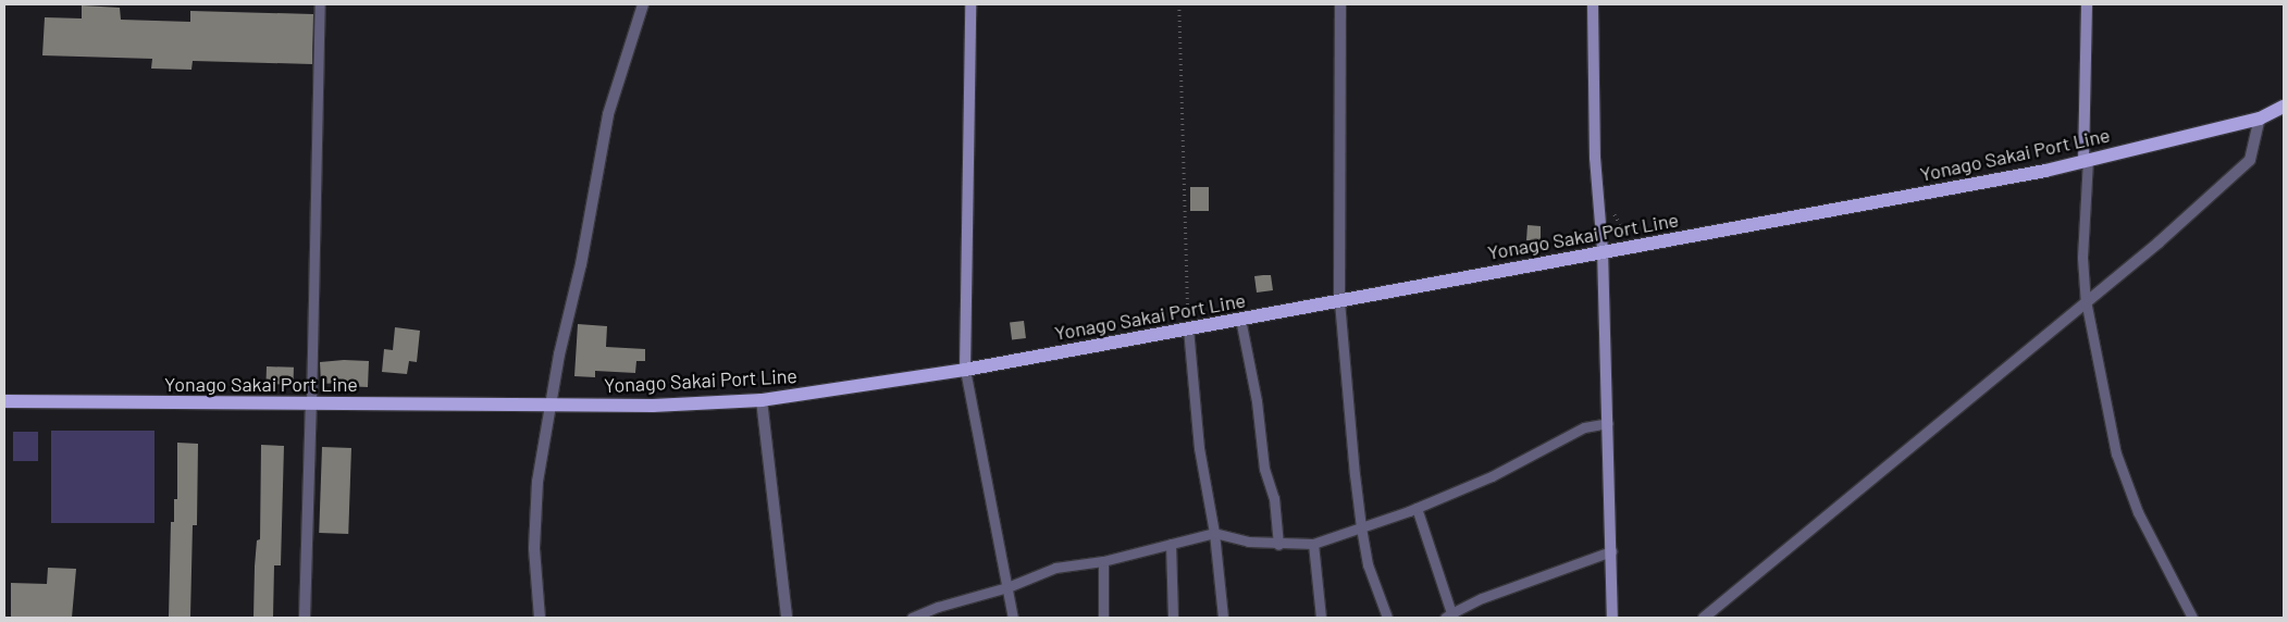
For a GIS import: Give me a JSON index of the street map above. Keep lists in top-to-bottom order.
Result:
{
  "streets": {
    "main road": ["Yonago Sakai Port Line"]
  }
}
